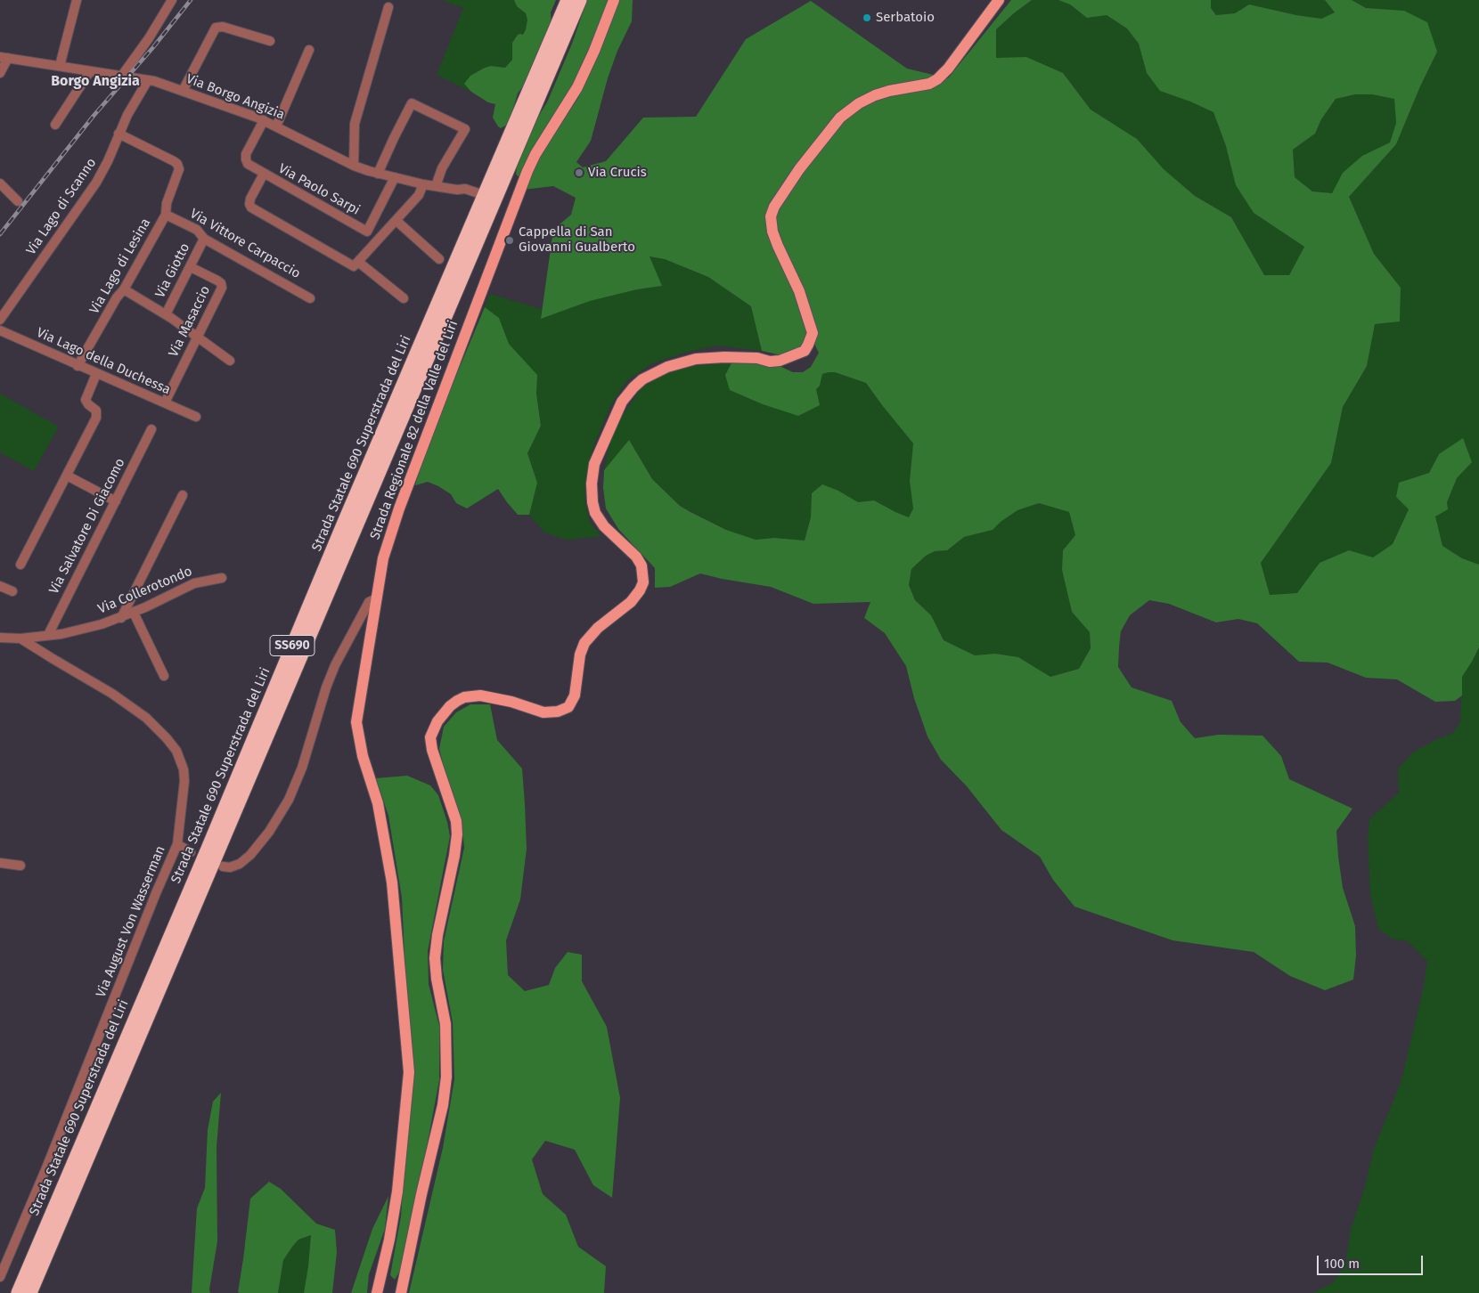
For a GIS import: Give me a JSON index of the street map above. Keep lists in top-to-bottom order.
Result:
{
  "streets": {
    "highway": ["Strada Statale 690 Superstrada del Liri", "SS690"],
    "main road": ["Strada Regionale 82 della Valle del Liri"],
    "street": [
      "Via Borgo Angizia",
      "Via Paolo Sarpi",
      "Via Lago di Scanno",
      "Via Vittore Carpaccio",
      "Via Lago di Lesina",
      "Via Giotto",
      "Via Masaccio",
      "Via Lago della Duchessa",
      "Via Salvatore Di Giacomo",
      "Via Collerotondo",
      "Via August Von Wasserman"
    ]
  },
  "crossings": [
    ["Via Borgo Angizia", "Via Paolo Sarpi"],
    ["Via Borgo Angizia", "Via Lago di Scanno"],
    ["Via Lago di Scanno", "Via Lago di Lesina"],
    ["Via Vittore Carpaccio", "Via Lago di Lesina"],
    ["Via Vittore Carpaccio", "Via Giotto"],
    ["Via Lago di Lesina", "Via Lago della Duchessa"],
    ["Via Giotto", "Via Masaccio"],
    ["Via Masaccio", "Via Lago della Duchessa"],
    ["Via Salvatore Di Giacomo", "Via Collerotondo"],
    ["Via Collerotondo", "Via August Von Wasserman"]
  ],
  "districts": ["Borgo Angizia"],
  "places": ["Serbatoio", "Via Crucis", "Cappella di San Giovanni Gualberto"],
  "scale_bar": "100 m"
}
